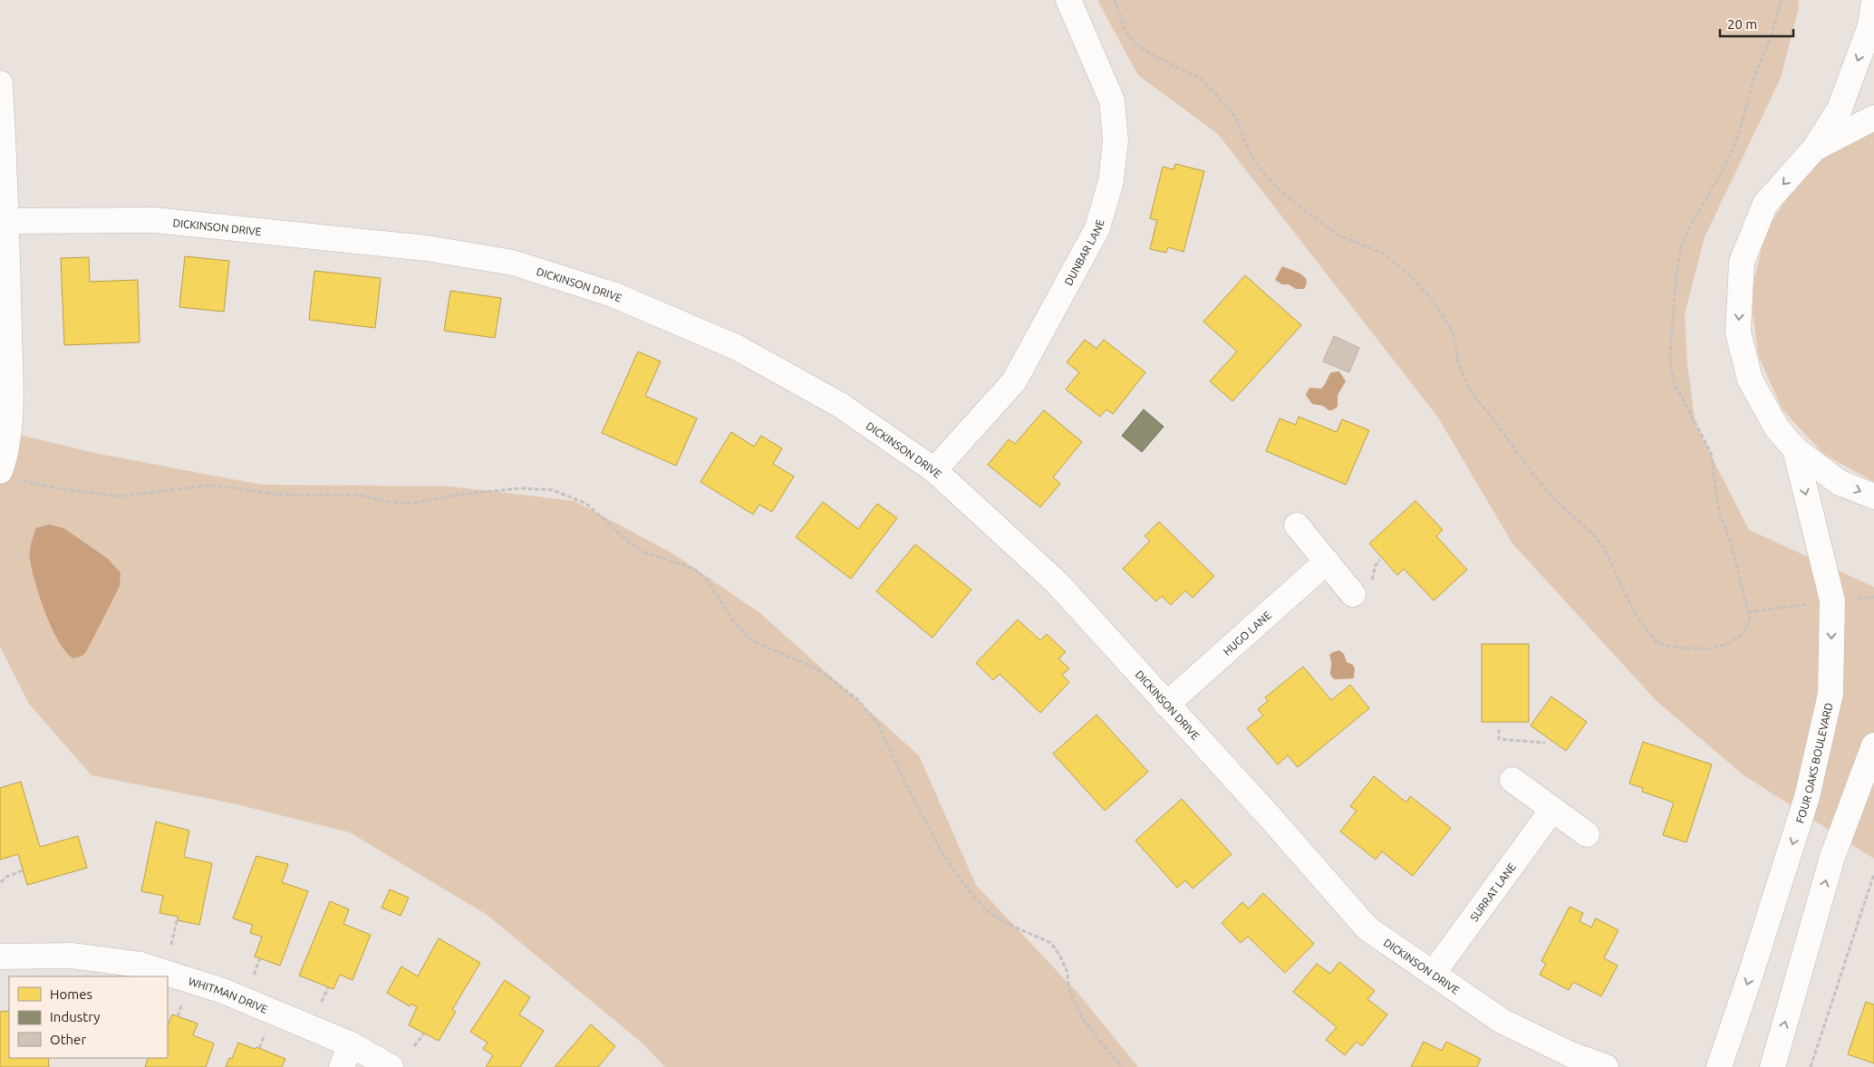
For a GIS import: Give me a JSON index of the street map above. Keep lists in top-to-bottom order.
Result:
{
  "streets": {
    "street": [
      "DICKINSON DRIVE",
      "DUNBAR LANE",
      "HUGO LANE",
      "FOUR OAKS BOULEVARD",
      "SURRAT LANE",
      "WHITMAN DRIVE"
    ]
  },
  "crossings": [
    ["DICKINSON DRIVE", "DUNBAR LANE"],
    ["DICKINSON DRIVE", "HUGO LANE"],
    ["DICKINSON DRIVE", "SURRAT LANE"]
  ],
  "legend": ["Homes", "Industry", "Other"],
  "scale_bar": "20 m"
}
